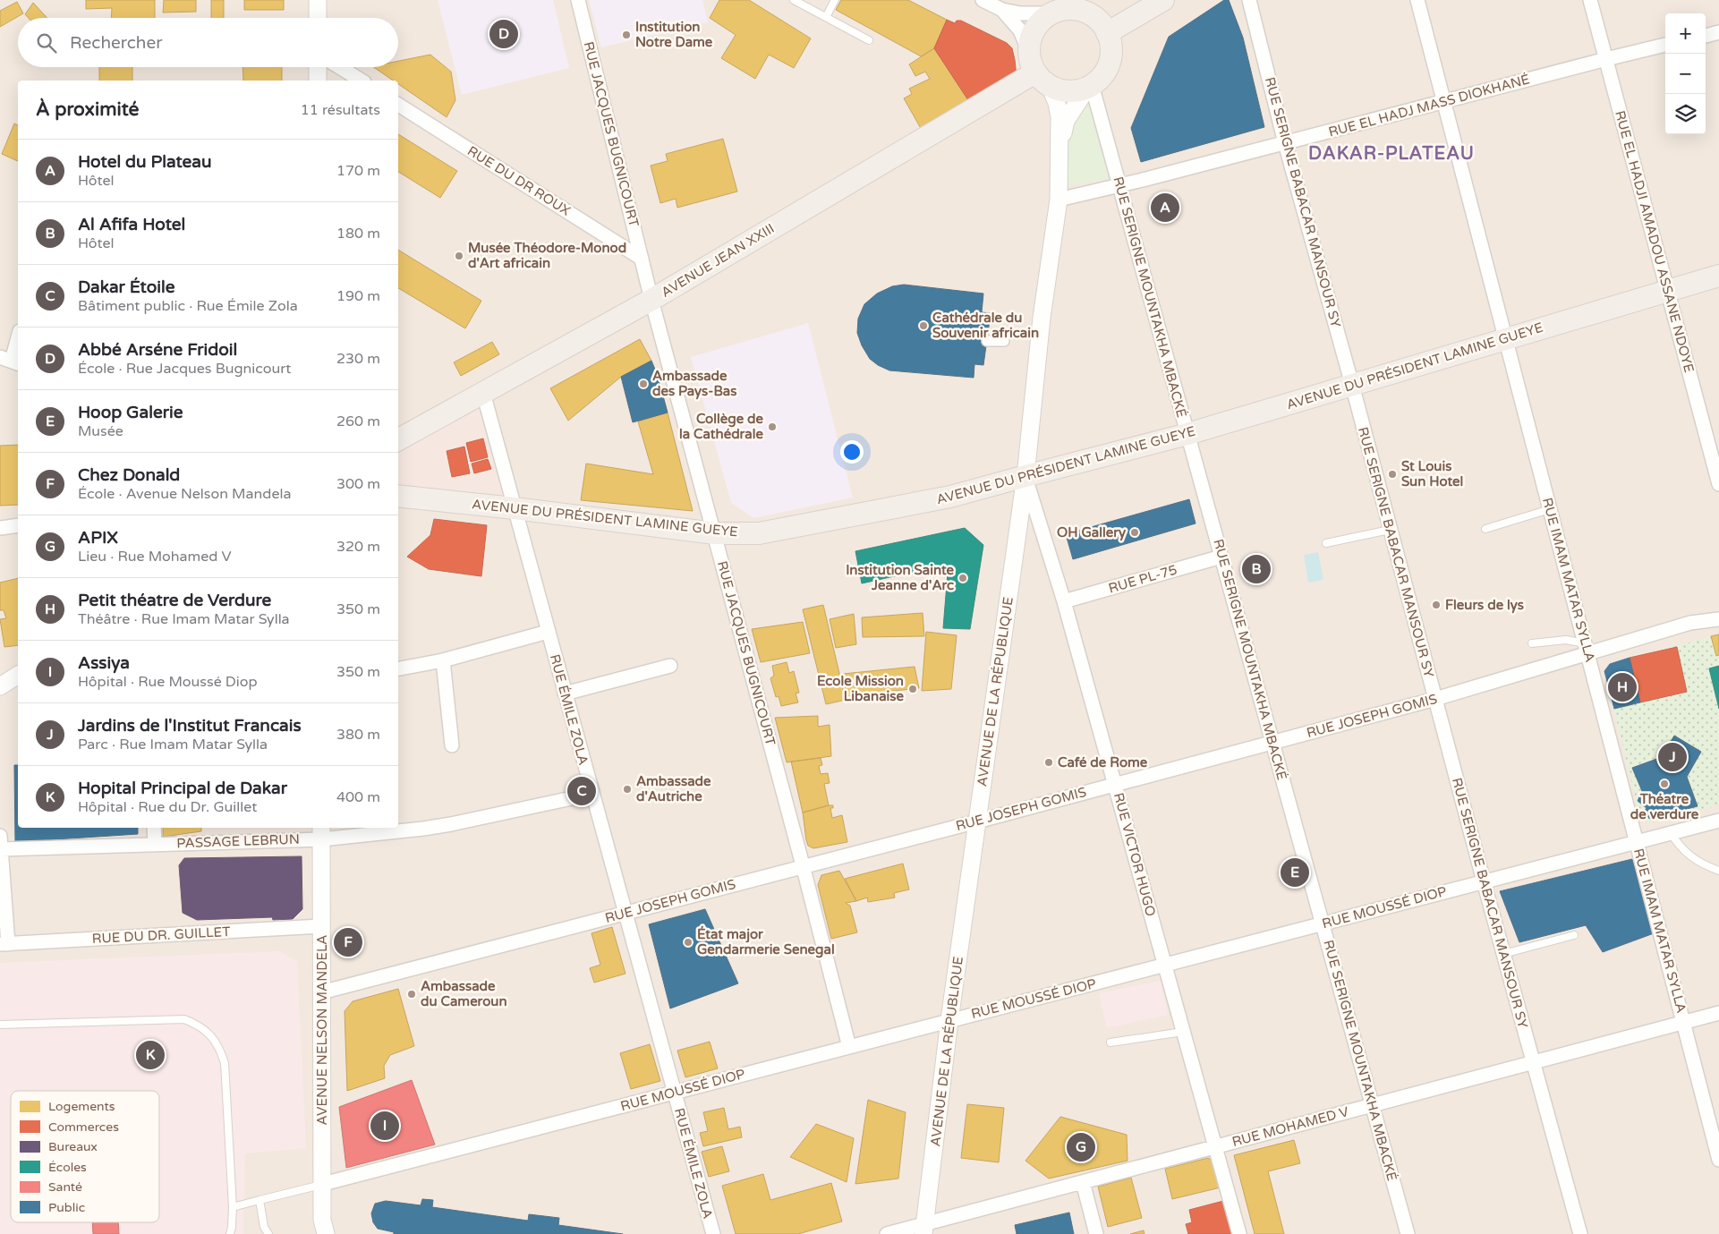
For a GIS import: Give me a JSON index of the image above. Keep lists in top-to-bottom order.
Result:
{
  "streets": {
    "main road": ["AVENUE JEAN XXIII", "AVENUE DU PRÉSIDENT LAMINE GUEYE"],
    "street": [
      "RUE EL HADJ MASS DIOKHANÉ",
      "RUE JACQUES BUGNICOURT",
      "RUE DU DR ROUX",
      "RUE SERIGNE BABACAR MANSOUR SY",
      "RUE EL HADJI AMADOU ASSANE NDOYE",
      "RUE SERIGNE MOUNTAKHA MBACKÉ",
      "RUE PL-75",
      "RUE IMAM MATAR SYLLA",
      "AVENUE DE LA RÉPUBLIQUE",
      "RUE ÉMILE ZOLA",
      "RUE JOSEPH GOMIS",
      "PASSAGE LEBRUN",
      "RUE VICTOR HUGO",
      "RUE MOUSSÉ DIOP",
      "RUE DU DR. GUILLET",
      "AVENUE NELSON MANDELA",
      "RUE MOHAMED V"
    ]
  },
  "crossings": [
    ["RUE EL HADJ MASS DIOKHANÉ", "RUE SERIGNE BABACAR MANSOUR SY"],
    ["RUE EL HADJ MASS DIOKHANÉ", "RUE EL HADJI AMADOU ASSANE NDOYE"],
    ["RUE EL HADJ MASS DIOKHANÉ", "RUE SERIGNE MOUNTAKHA MBACKÉ"],
    ["RUE EL HADJ MASS DIOKHANÉ", "RUE IMAM MATAR SYLLA"],
    ["RUE EL HADJ MASS DIOKHANÉ", "AVENUE DE LA RÉPUBLIQUE"],
    ["RUE JACQUES BUGNICOURT", "RUE DU DR ROUX"],
    ["RUE JACQUES BUGNICOURT", "AVENUE JEAN XXIII"],
    ["RUE JACQUES BUGNICOURT", "AVENUE DU PRÉSIDENT LAMINE GUEYE"],
    ["RUE JACQUES BUGNICOURT", "RUE JOSEPH GOMIS"],
    ["RUE JACQUES BUGNICOURT", "RUE MOUSSÉ DIOP"],
    ["RUE SERIGNE BABACAR MANSOUR SY", "AVENUE DU PRÉSIDENT LAMINE GUEYE"],
    ["RUE SERIGNE BABACAR MANSOUR SY", "RUE JOSEPH GOMIS"],
    ["RUE SERIGNE BABACAR MANSOUR SY", "RUE MOUSSÉ DIOP"],
    ["RUE SERIGNE BABACAR MANSOUR SY", "RUE MOHAMED V"],
    ["RUE EL HADJI AMADOU ASSANE NDOYE", "AVENUE DU PRÉSIDENT LAMINE GUEYE"],
    ["AVENUE JEAN XXIII", "RUE SERIGNE MOUNTAKHA MBACKÉ"],
    ["AVENUE JEAN XXIII", "AVENUE DE LA RÉPUBLIQUE"],
    ["AVENUE JEAN XXIII", "RUE ÉMILE ZOLA"],
    ["RUE SERIGNE MOUNTAKHA MBACKÉ", "AVENUE DU PRÉSIDENT LAMINE GUEYE"],
    ["RUE SERIGNE MOUNTAKHA MBACKÉ", "RUE PL-75"],
    ["RUE SERIGNE MOUNTAKHA MBACKÉ", "AVENUE DE LA RÉPUBLIQUE"],
    ["RUE SERIGNE MOUNTAKHA MBACKÉ", "RUE JOSEPH GOMIS"],
    ["RUE SERIGNE MOUNTAKHA MBACKÉ", "RUE MOUSSÉ DIOP"],
    ["RUE SERIGNE MOUNTAKHA MBACKÉ", "RUE MOHAMED V"],
    ["AVENUE DU PRÉSIDENT LAMINE GUEYE", "RUE IMAM MATAR SYLLA"],
    ["AVENUE DU PRÉSIDENT LAMINE GUEYE", "AVENUE DE LA RÉPUBLIQUE"],
    ["AVENUE DU PRÉSIDENT LAMINE GUEYE", "RUE ÉMILE ZOLA"],
    ["AVENUE DU PRÉSIDENT LAMINE GUEYE", "RUE VICTOR HUGO"],
    ["RUE PL-75", "RUE VICTOR HUGO"],
    ["RUE IMAM MATAR SYLLA", "RUE JOSEPH GOMIS"],
    ["RUE IMAM MATAR SYLLA", "RUE MOUSSÉ DIOP"],
    ["RUE IMAM MATAR SYLLA", "RUE MOHAMED V"],
    ["AVENUE DE LA RÉPUBLIQUE", "RUE JOSEPH GOMIS"],
    ["AVENUE DE LA RÉPUBLIQUE", "RUE VICTOR HUGO"],
    ["AVENUE DE LA RÉPUBLIQUE", "RUE MOUSSÉ DIOP"],
    ["AVENUE DE LA RÉPUBLIQUE", "RUE MOHAMED V"],
    ["RUE ÉMILE ZOLA", "RUE JOSEPH GOMIS"],
    ["RUE ÉMILE ZOLA", "PASSAGE LEBRUN"],
    ["RUE ÉMILE ZOLA", "RUE MOUSSÉ DIOP"],
    ["RUE JOSEPH GOMIS", "RUE VICTOR HUGO"],
    ["RUE JOSEPH GOMIS", "AVENUE NELSON MANDELA"],
    ["PASSAGE LEBRUN", "AVENUE NELSON MANDELA"],
    ["RUE VICTOR HUGO", "RUE MOUSSÉ DIOP"],
    ["RUE VICTOR HUGO", "RUE MOHAMED V"],
    ["RUE MOUSSÉ DIOP", "AVENUE NELSON MANDELA"],
    ["RUE DU DR. GUILLET", "AVENUE NELSON MANDELA"]
  ],
  "districts": ["DAKAR-PLATEAU"],
  "places": [
    "Institution Notre Dame",
    "Musée Théodore-Monod d'Art africain",
    "Cathédrale du Souvenir africain",
    "Ambassade des Pays-Bas",
    "Collège de la Cathédrale",
    "St Louis Sun Hotel",
    "OH Gallery",
    "Institution Sainte Jeanne d'Arc",
    "Fleurs de lys",
    "Ecole Mission Libanaise",
    "Café de Rome",
    "Théatre de verdure",
    "Ambassade d'Autriche",
    "État major Gendarmerie Senegal",
    "Ambassade du Cameroun"
  ],
  "legend": [
    "Logements",
    "Commerces",
    "Bureaux",
    "Écoles",
    "Santé",
    "Public"
  ],
  "page": {
    "map_buttons": ["+", "−"],
    "pins": [
      "D",
      "A",
      "B",
      "H",
      "J",
      "C",
      "E",
      "F",
      "K",
      "I",
      "G"
    ],
    "search": "Rechercher",
    "heading": ["À proximité", "11 résultats"],
    "list": [
      {
        "mark": "A",
        "name": "Hotel du Plateau",
        "note": "Hôtel",
        "value": "170 m"
      },
      {
        "mark": "B",
        "name": "Al Afifa Hotel",
        "note": "Hôtel",
        "value": "180 m"
      },
      {
        "mark": "C",
        "name": "Dakar Étoile",
        "note": "Bâtiment public · Rue Émile Zola",
        "value": "190 m"
      },
      {
        "mark": "D",
        "name": "Abbé Arséne Fridoil",
        "note": "École · Rue Jacques Bugnicourt",
        "value": "230 m"
      },
      {
        "mark": "E",
        "name": "Hoop Galerie",
        "note": "Musée",
        "value": "260 m"
      },
      {
        "mark": "F",
        "name": "Chez Donald",
        "note": "École · Avenue Nelson Mandela",
        "value": "300 m"
      },
      {
        "mark": "G",
        "name": "APIX",
        "note": "Lieu · Rue Mohamed V",
        "value": "320 m"
      },
      {
        "mark": "H",
        "name": "Petit théatre de Verdure",
        "note": "Théâtre · Rue Imam Matar Sylla",
        "value": "350 m"
      },
      {
        "mark": "I",
        "name": "Assiya",
        "note": "Hôpital · Rue Moussé Diop",
        "value": "350 m"
      },
      {
        "mark": "J",
        "name": "Jardins de l'Institut Francais",
        "note": "Parc · Rue Imam Matar Sylla",
        "value": "380 m"
      },
      {
        "mark": "K",
        "name": "Hopital Principal de Dakar",
        "note": "Hôpital · Rue du Dr. Guillet",
        "value": "400 m"
      }
    ]
  }
}
